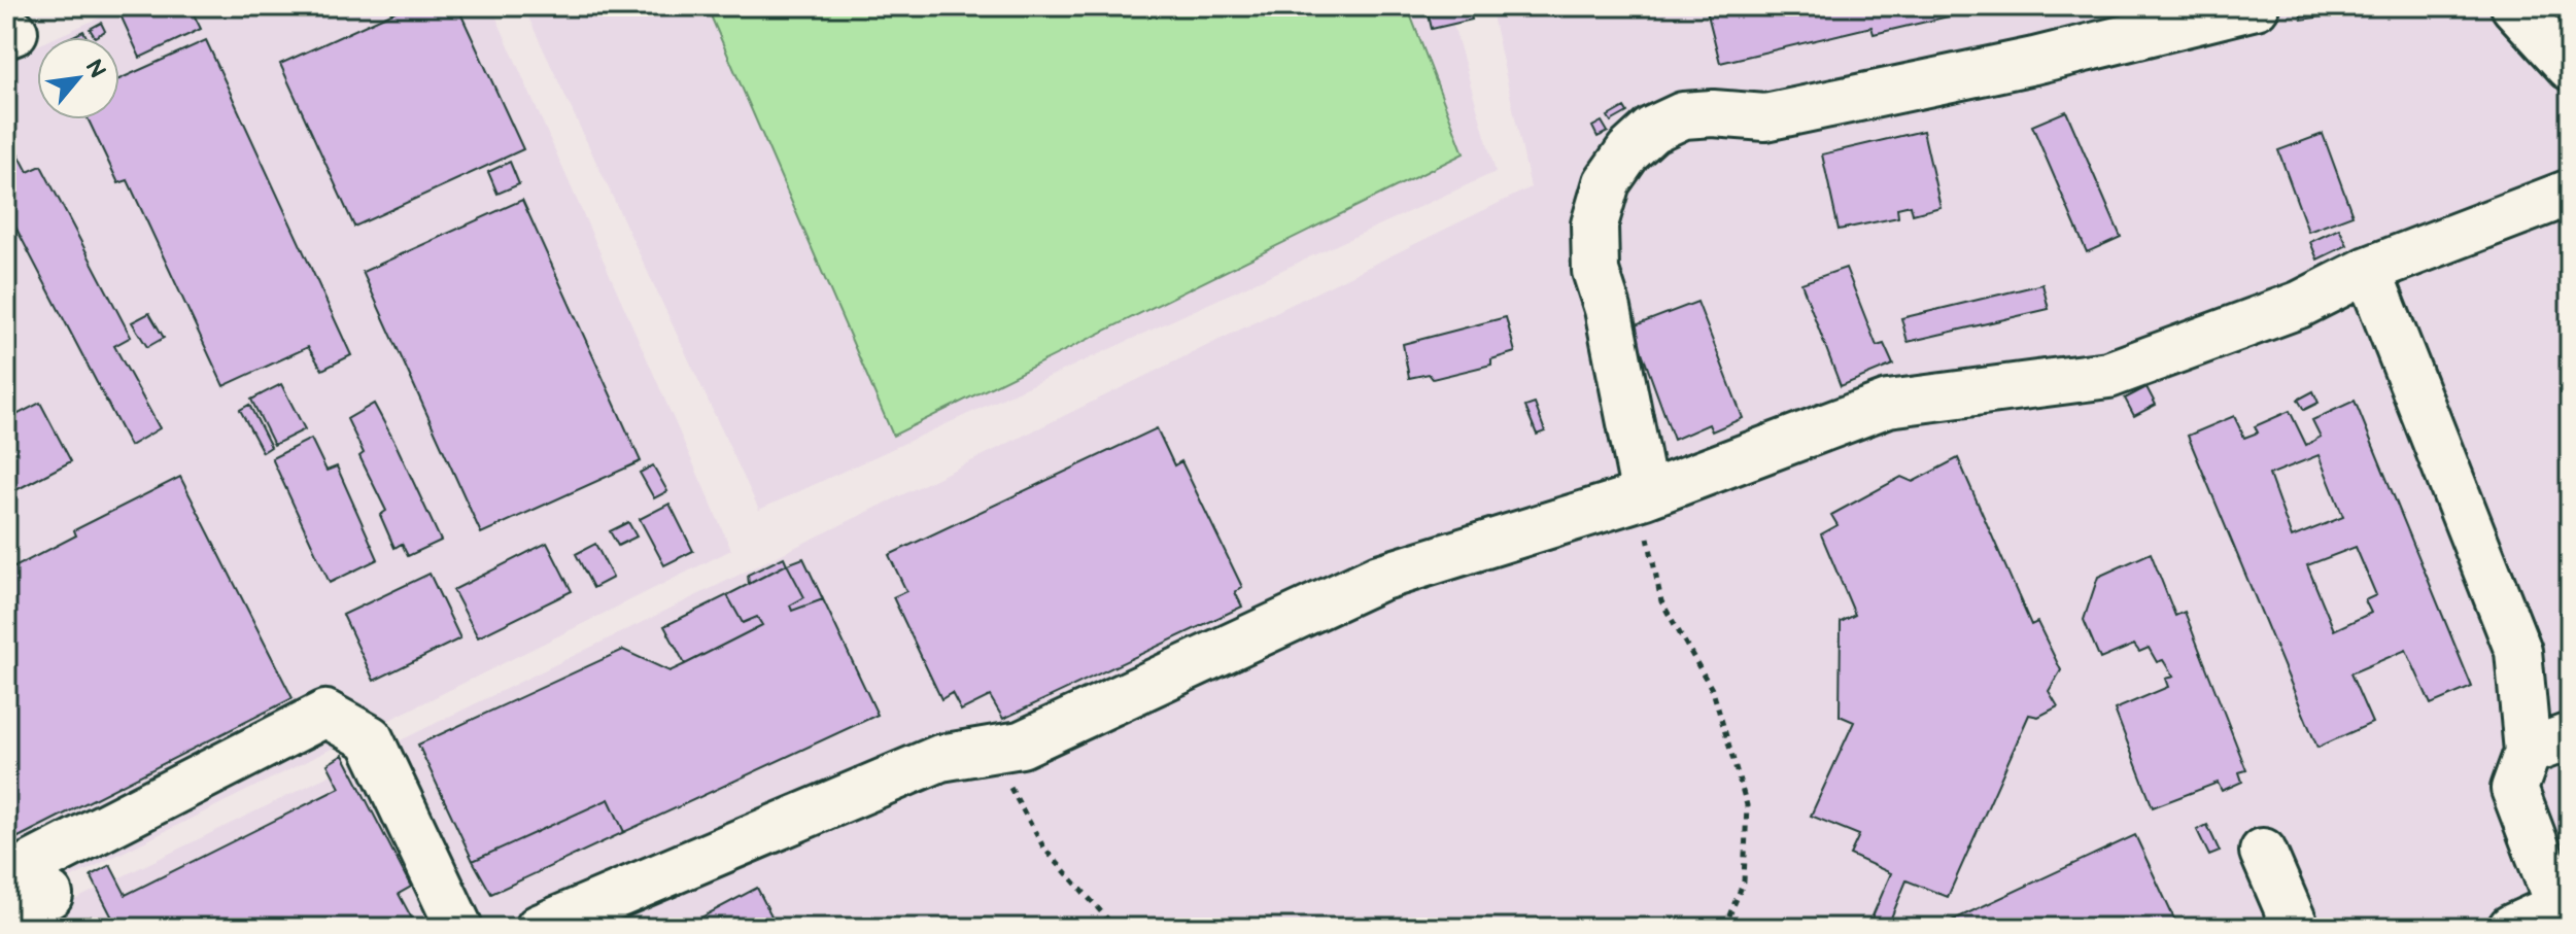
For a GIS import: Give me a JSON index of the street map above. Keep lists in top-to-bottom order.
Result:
{
  "north": "top right"
}
